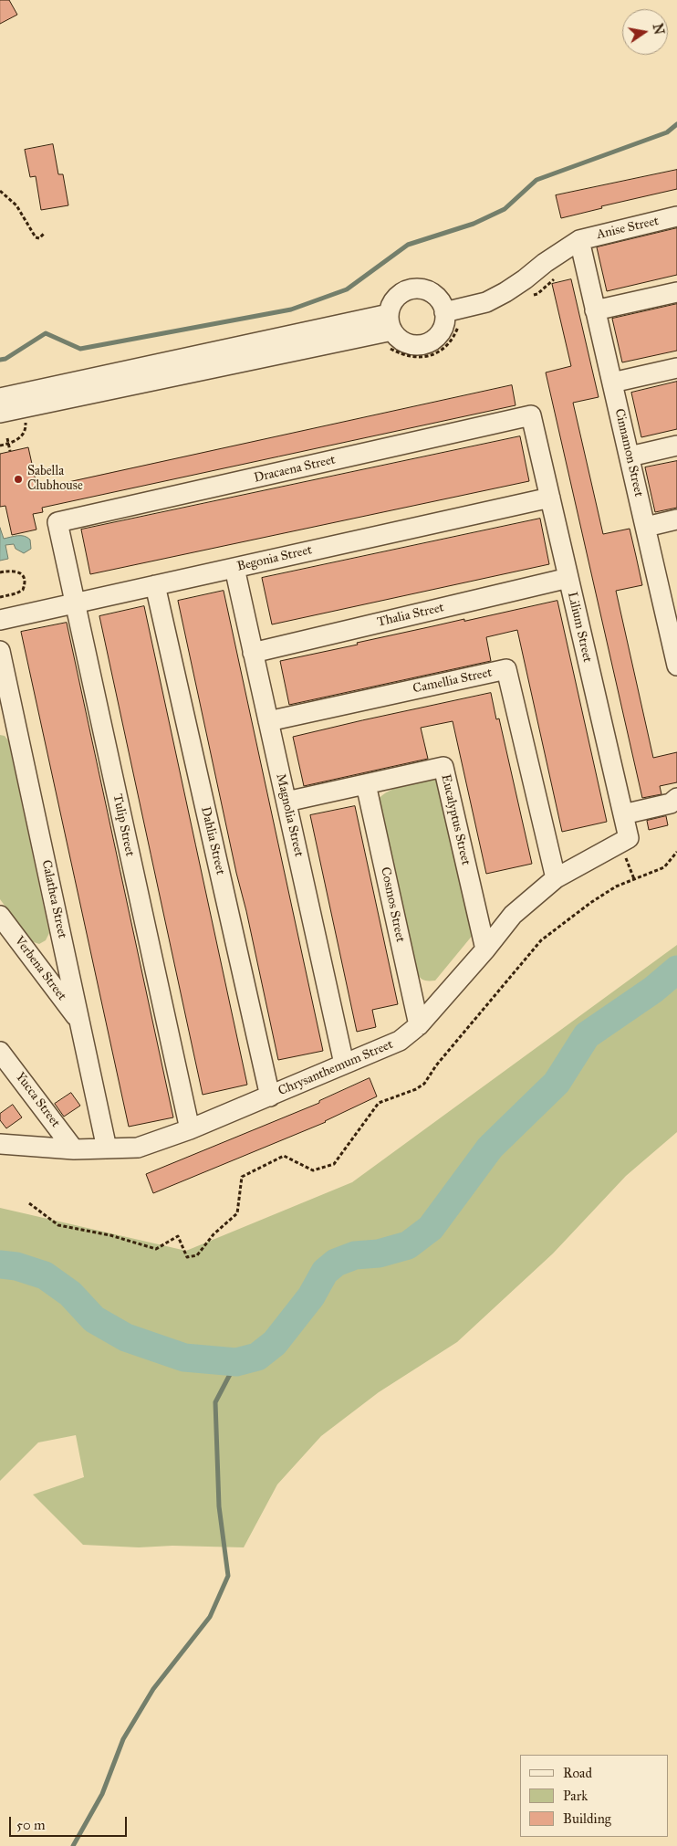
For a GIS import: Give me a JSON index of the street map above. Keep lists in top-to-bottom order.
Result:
{
  "streets": {
    "street": [
      "Anise Street",
      "Cinnamon Street",
      "Dracaena Street",
      "Begonia Street",
      "Thalia Street",
      "Lilium Street",
      "Camellia Street",
      "Magnolia Street",
      "Eucalyptus Street",
      "Tulip Street",
      "Dahlia Street",
      "Calathea Street",
      "Cosmos Street",
      "Verbena Street",
      "Chrysanthemum Street",
      "Yucca Street"
    ]
  },
  "crossings": [
    ["Anise Street", "Cinnamon Street"],
    ["Dracaena Street", "Lilium Street"],
    ["Dracaena Street", "Tulip Street"],
    ["Begonia Street", "Lilium Street"],
    ["Begonia Street", "Magnolia Street"],
    ["Begonia Street", "Tulip Street"],
    ["Begonia Street", "Dahlia Street"],
    ["Thalia Street", "Lilium Street"],
    ["Thalia Street", "Magnolia Street"],
    ["Lilium Street", "Chrysanthemum Street"],
    ["Camellia Street", "Magnolia Street"],
    ["Camellia Street", "Chrysanthemum Street"],
    ["Magnolia Street", "Eucalyptus Street"],
    ["Magnolia Street", "Chrysanthemum Street"],
    ["Eucalyptus Street", "Cosmos Street"],
    ["Eucalyptus Street", "Chrysanthemum Street"],
    ["Tulip Street", "Chrysanthemum Street"],
    ["Dahlia Street", "Chrysanthemum Street"],
    ["Calathea Street", "Verbena Street"],
    ["Calathea Street", "Chrysanthemum Street"],
    ["Cosmos Street", "Chrysanthemum Street"],
    ["Chrysanthemum Street", "Yucca Street"]
  ],
  "places": ["Sabella Clubhouse"],
  "legend": ["Road", "Park", "Building"],
  "scale_bar": "50 m",
  "north": "right"
}
